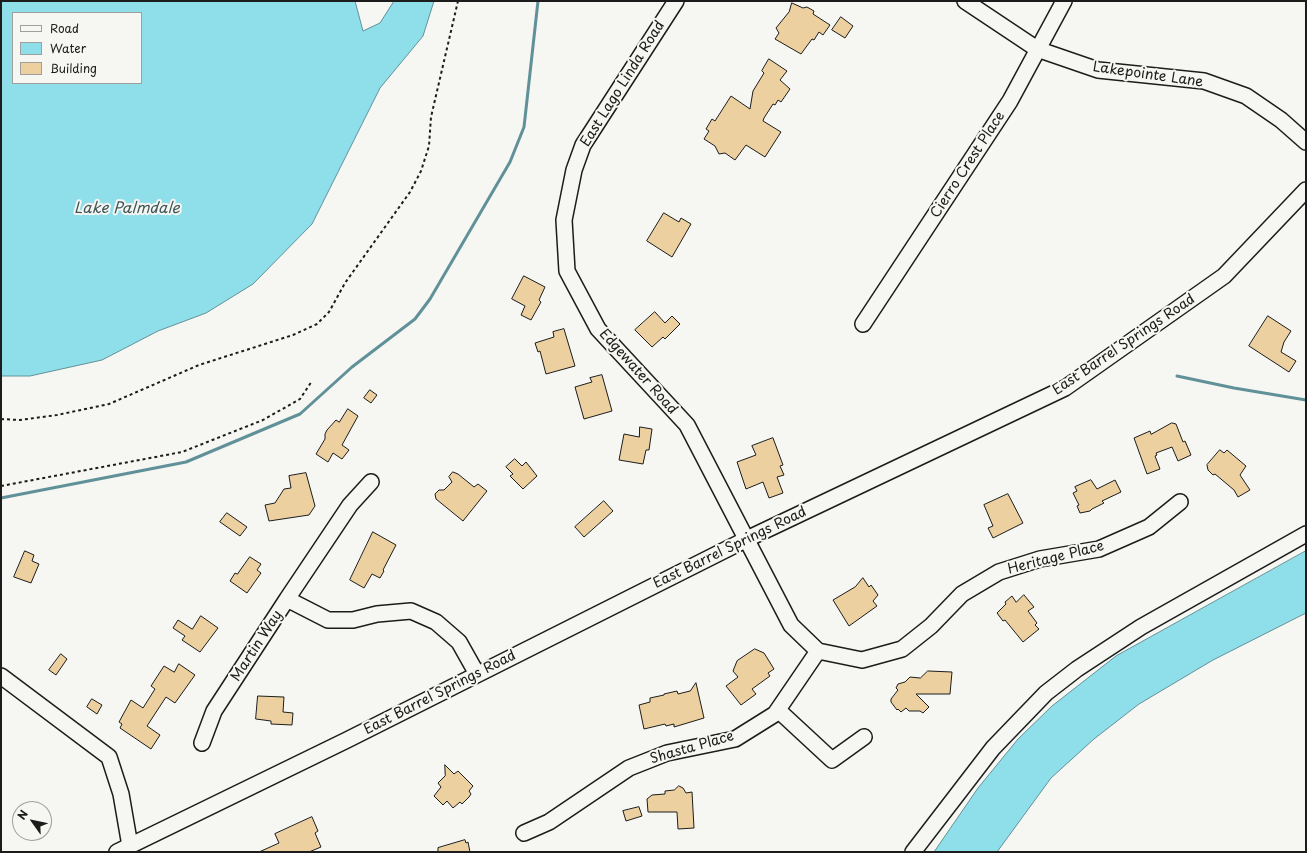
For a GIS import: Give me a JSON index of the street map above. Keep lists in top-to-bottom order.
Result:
{
  "streets": {
    "street": [
      "Lakepointe Lane",
      "East Lago Linda Road",
      "Cierro Crest Place",
      "East Barrel Springs Road",
      "Edgewater Road",
      "Heritage Place",
      "Martin Way",
      "Shasta Place"
    ]
  },
  "crossings": [
    ["Lakepointe Lane", "Cierro Crest Place"],
    ["East Lago Linda Road", "Edgewater Road"],
    ["East Barrel Springs Road", "Edgewater Road"],
    ["East Barrel Springs Road", "Martin Way"],
    ["Edgewater Road", "Heritage Place"],
    ["Edgewater Road", "Shasta Place"],
    ["Heritage Place", "Shasta Place"]
  ],
  "water": ["Lake Palmdale"],
  "legend": ["Road", "Water", "Building"],
  "north": "top left"
}
